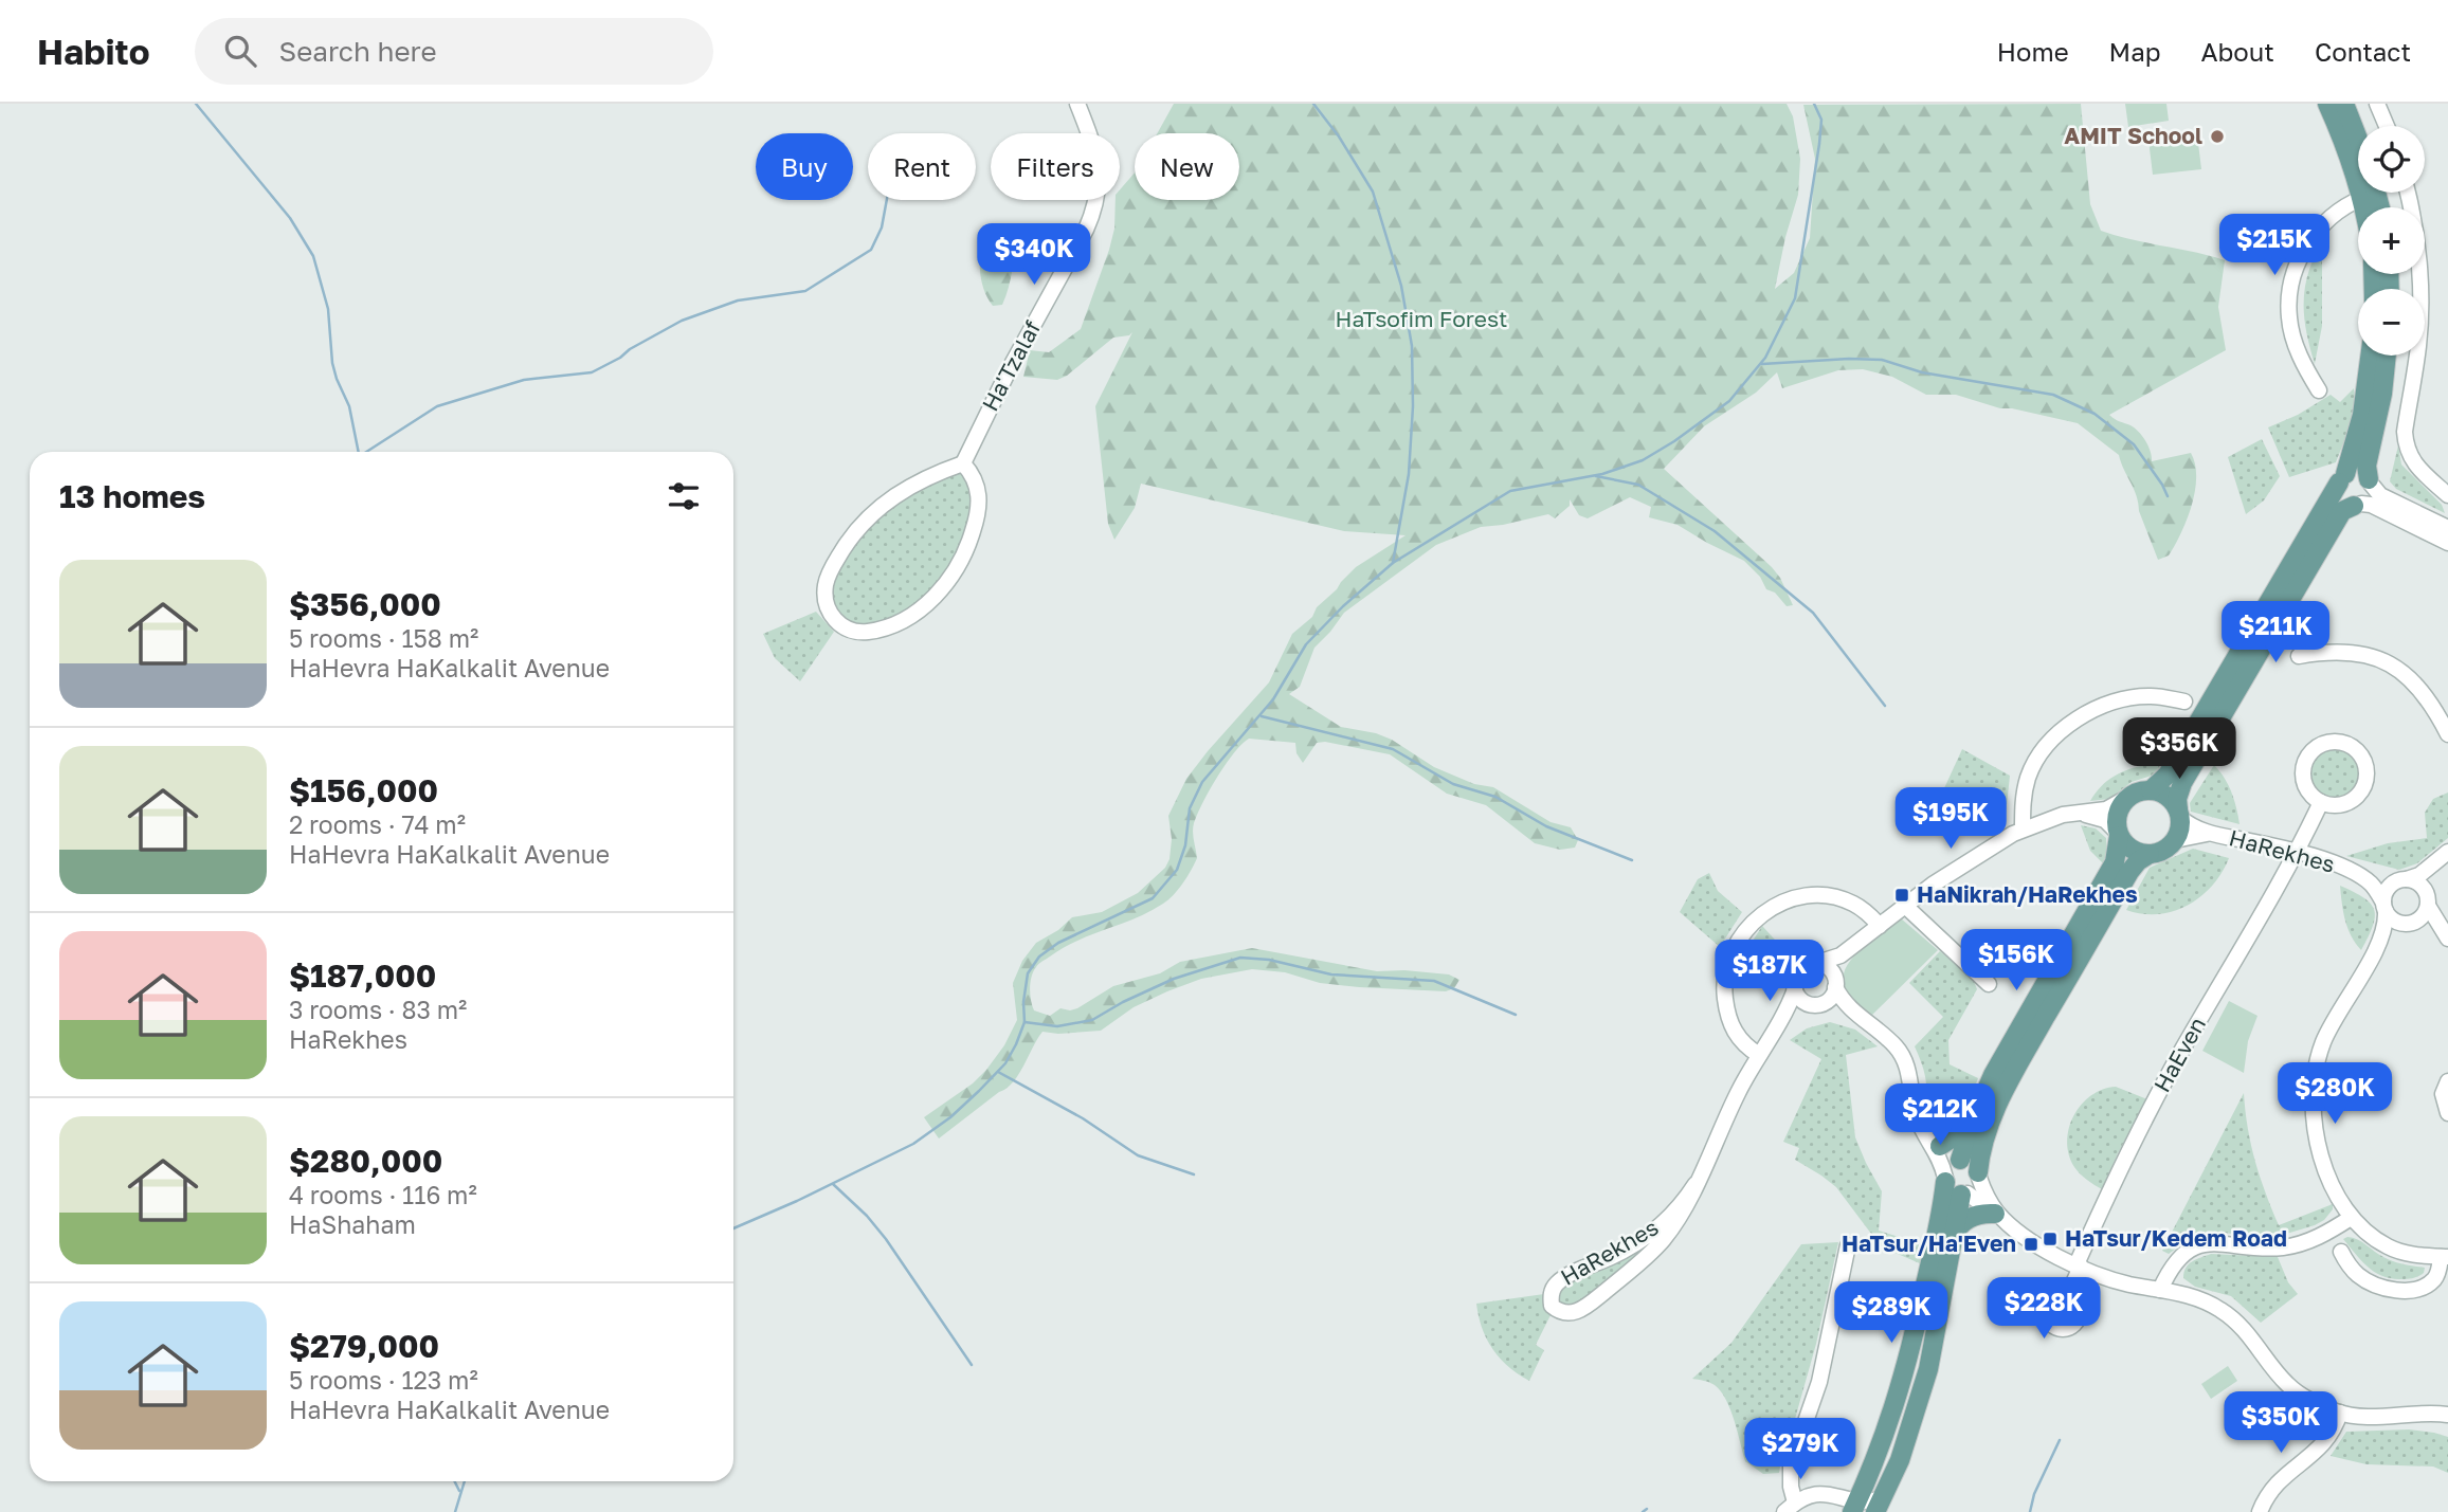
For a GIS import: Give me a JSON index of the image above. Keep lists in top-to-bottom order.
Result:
{
  "streets": {
    "street": ["Ha'Tzalaf", "HaRekhes", "HaEven"]
  },
  "crossings": [
    ["HaRekhes", "HaEven"]
  ],
  "parks": ["HaTsofim Forest"],
  "places": {
    "other": ["AMIT School"],
    "transit": ["HaNikrah/HaRekhes", "HaTsur/Kedem Road", "HaTsur/Ha'Even"]
  },
  "page": {
    "header": "Habito",
    "search": "Search here",
    "nav": [
      "Home",
      "Map",
      "About",
      "Contact"
    ],
    "map_buttons": ["+", "−"],
    "chip": [
      "Buy",
      "Rent",
      "Filters",
      "New"
    ],
    "price": [
      "$215K",
      "$340K",
      "$211K",
      "$356K",
      "$195K",
      "$156K",
      "$187K",
      "$280K",
      "$212K",
      "$228K",
      "$289K",
      "$350K",
      "$279K"
    ],
    "heading": "13 homes",
    "list": [
      {
        "name": "$356,000",
        "note": "5 rooms · 158 m² · HaHevra HaKalkalit Avenue"
      },
      {
        "name": "$156,000",
        "note": "2 rooms · 74 m² · HaHevra HaKalkalit Avenue"
      },
      {
        "name": "$187,000",
        "note": "3 rooms · 83 m² · HaRekhes"
      },
      {
        "name": "$280,000",
        "note": "4 rooms · 116 m² · HaShaham"
      },
      {
        "name": "$279,000",
        "note": "5 rooms · 123 m² · HaHevra HaKalkalit Avenue"
      }
    ]
  }
}
